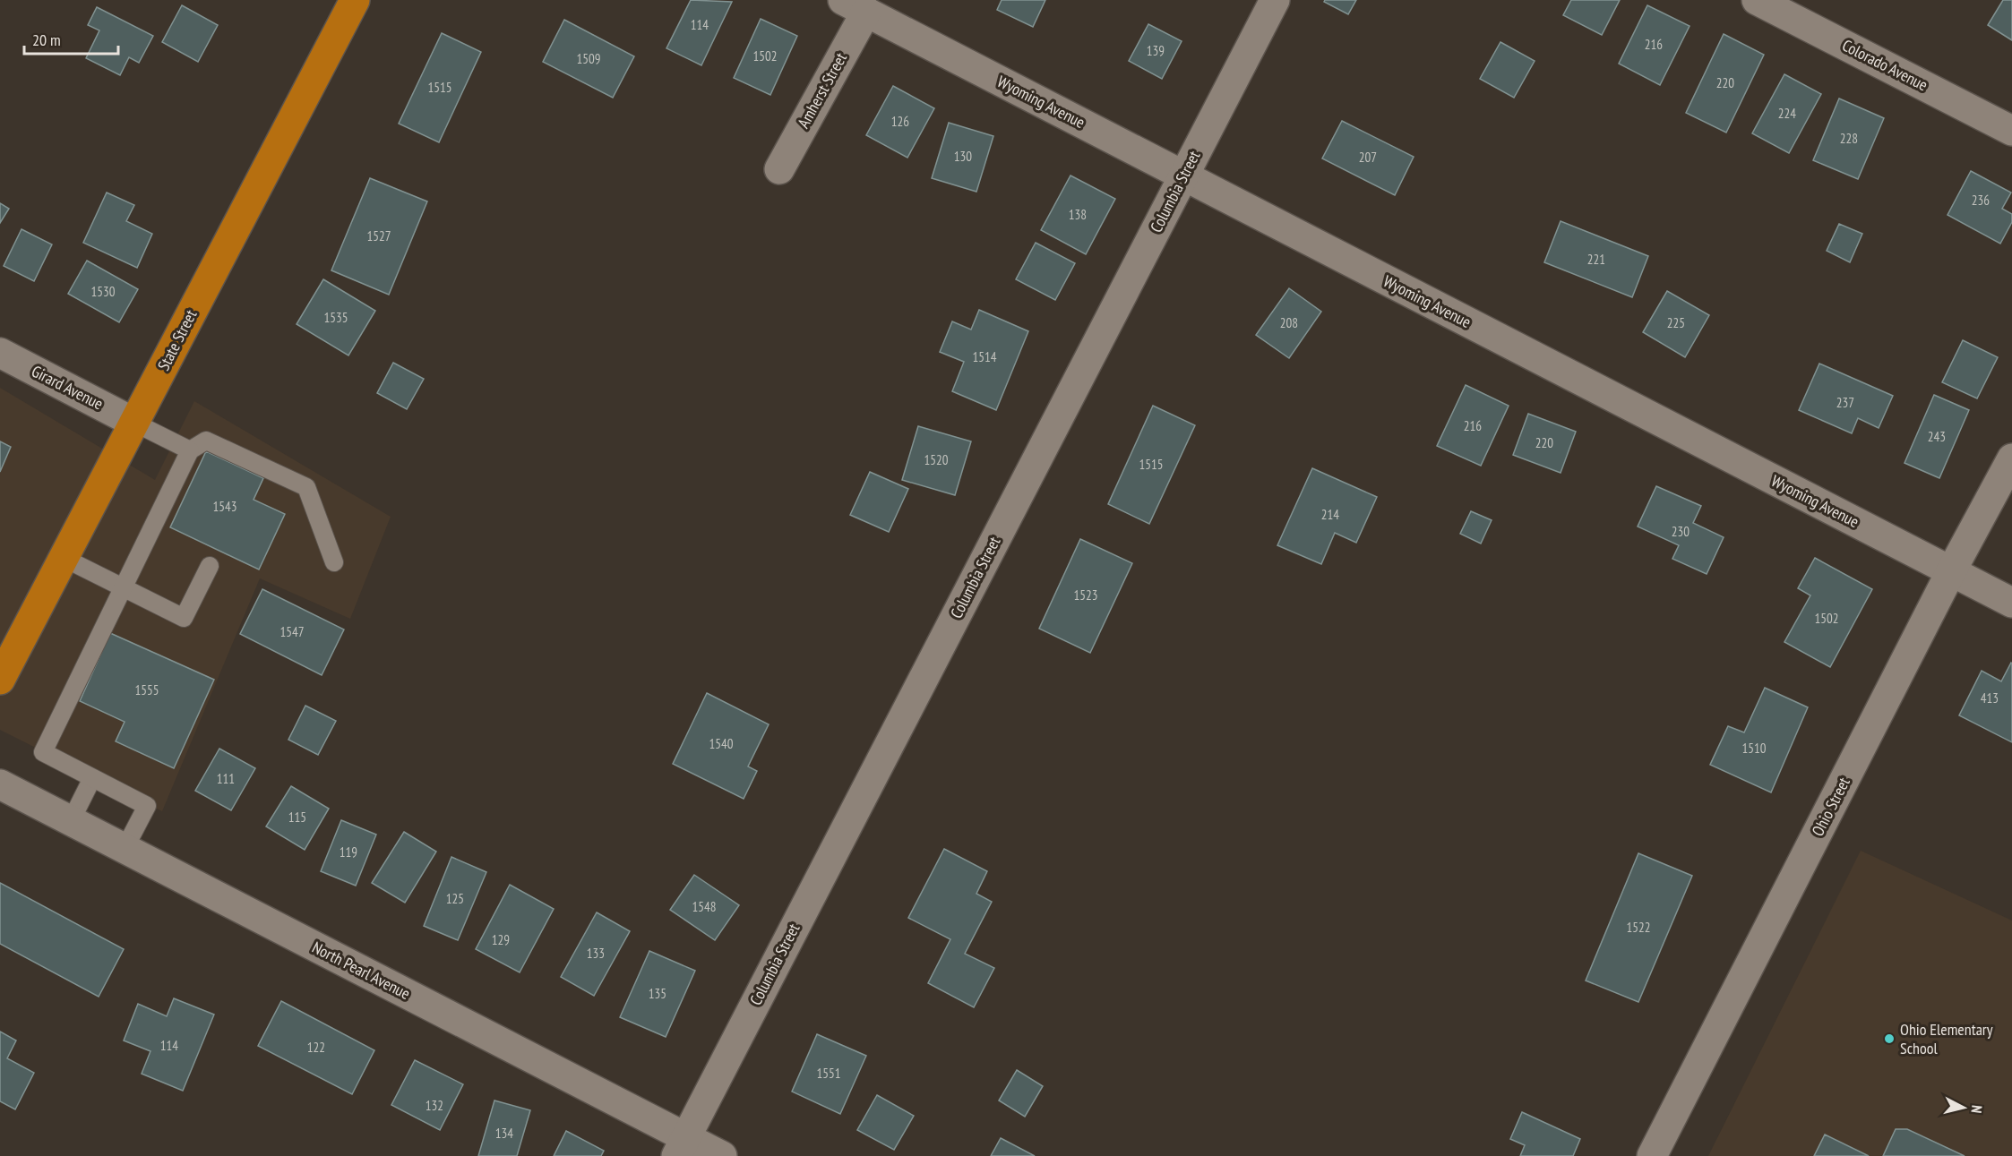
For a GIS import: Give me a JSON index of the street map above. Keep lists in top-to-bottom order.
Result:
{
  "streets": {
    "highway": ["State Street"],
    "street": [
      "Colorado Avenue",
      "Amherst Street",
      "Wyoming Avenue",
      "Columbia Street",
      "Girard Avenue",
      "Ohio Street",
      "North Pearl Avenue"
    ]
  },
  "crossings": [
    ["Amherst Street", "Wyoming Avenue"],
    ["Wyoming Avenue", "Columbia Street"],
    ["Wyoming Avenue", "Ohio Street"],
    ["Columbia Street", "North Pearl Avenue"],
    ["State Street", "Girard Avenue"]
  ],
  "places": ["Ohio Elementary School"],
  "house_numbers": [
    "114",
    "216",
    "139",
    "1502",
    "1509",
    "220",
    "1515",
    "224",
    "126",
    "228",
    "130",
    "207",
    "236",
    "138",
    "1527",
    "221",
    "1530",
    "1535",
    "208",
    "225",
    "1514",
    "237",
    "216",
    "243",
    "220",
    "1520",
    "1515",
    "1543",
    "214",
    "230",
    "1523",
    "1502",
    "1547",
    "1555",
    "413",
    "1540",
    "1510",
    "111",
    "115",
    "119",
    "125",
    "1548",
    "1522",
    "129",
    "133",
    "135",
    "114",
    "122",
    "1551",
    "132",
    "134"
  ],
  "scale_bar": "20 m",
  "north": "right"
}
